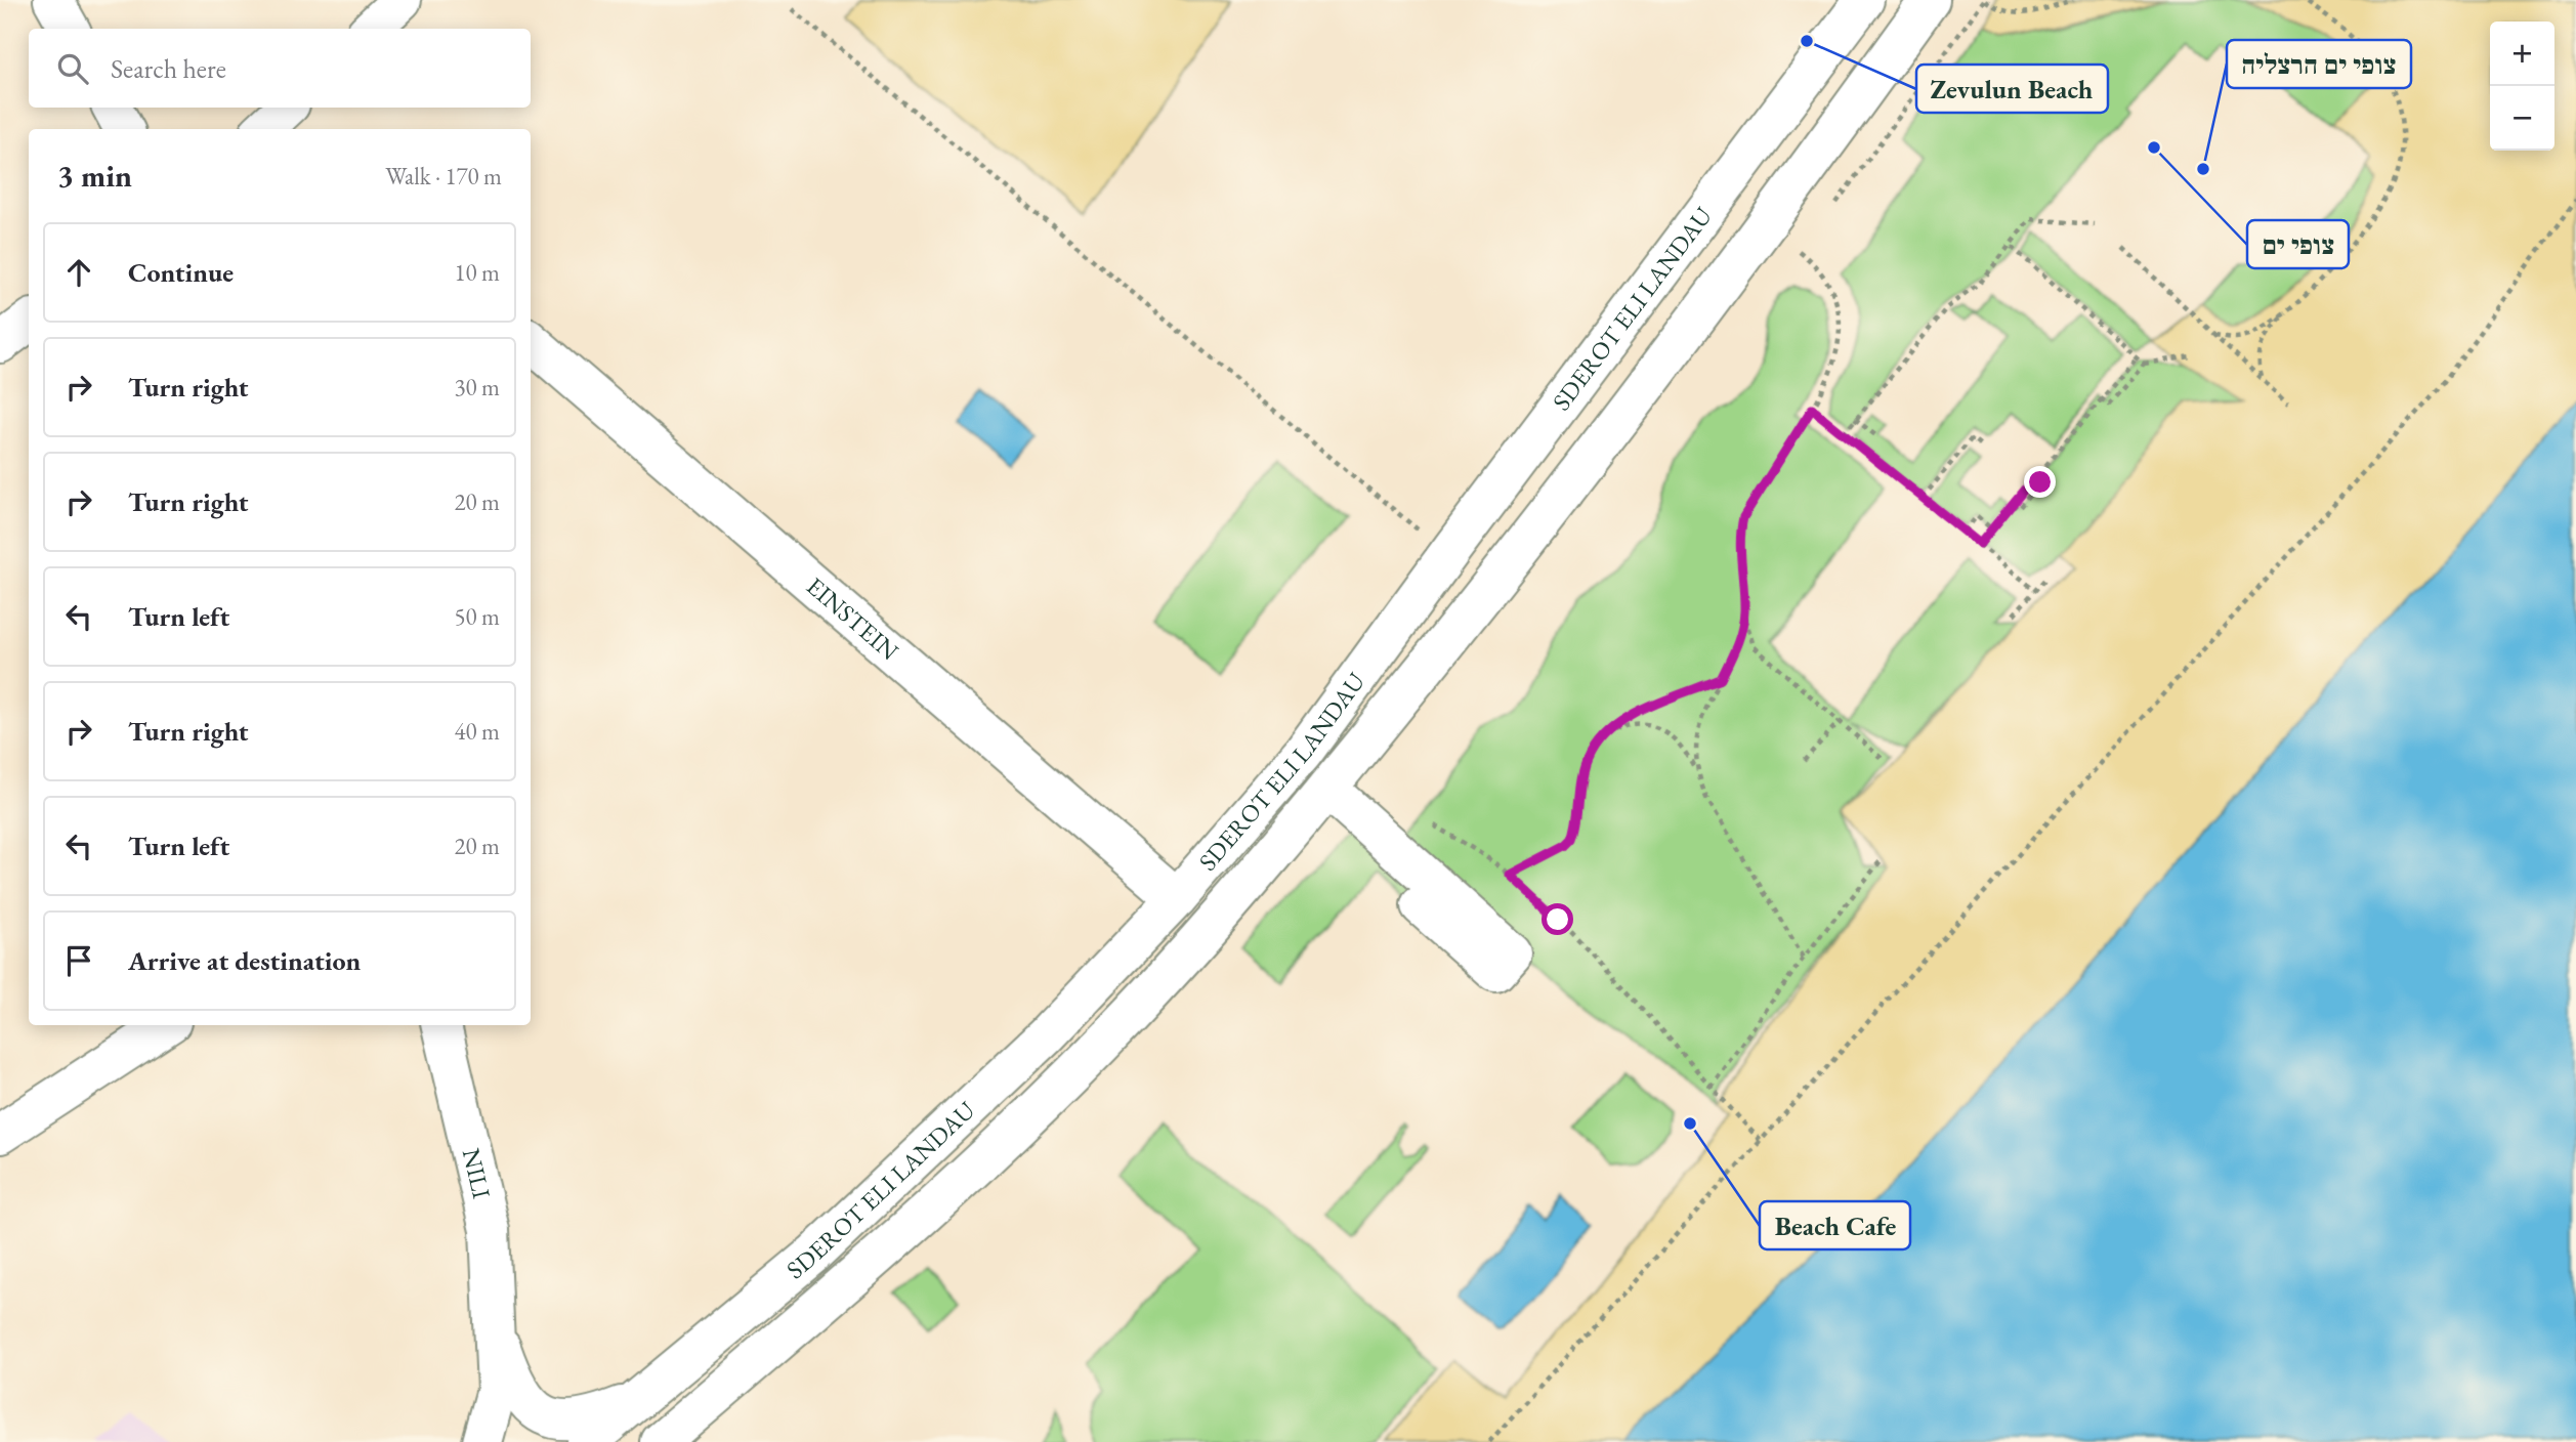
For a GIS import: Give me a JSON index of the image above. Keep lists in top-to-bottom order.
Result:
{
  "streets": {
    "street": ["SDEROT ELI LANDAU", "EINSTEIN", "NILI"]
  },
  "crossings": [
    ["SDEROT ELI LANDAU", "EINSTEIN"],
    ["SDEROT ELI LANDAU", "NILI"]
  ],
  "places": [
    "Zevulun Beach",
    "צופי ים",
    "צופי ים הרצליה",
    "Beach Cafe"
  ],
  "page": {
    "map_buttons": ["+", "−"],
    "search": "Search here",
    "heading": ["3 min", "Walk · 170 m"],
    "list": [
      ["Continue", "10 m"],
      ["Turn right", "30 m"],
      ["Turn right", "20 m"],
      ["Turn left", "50 m"],
      ["Turn right", "40 m"],
      ["Turn left", "20 m"],
      "Arrive at destination"
    ]
  }
}
